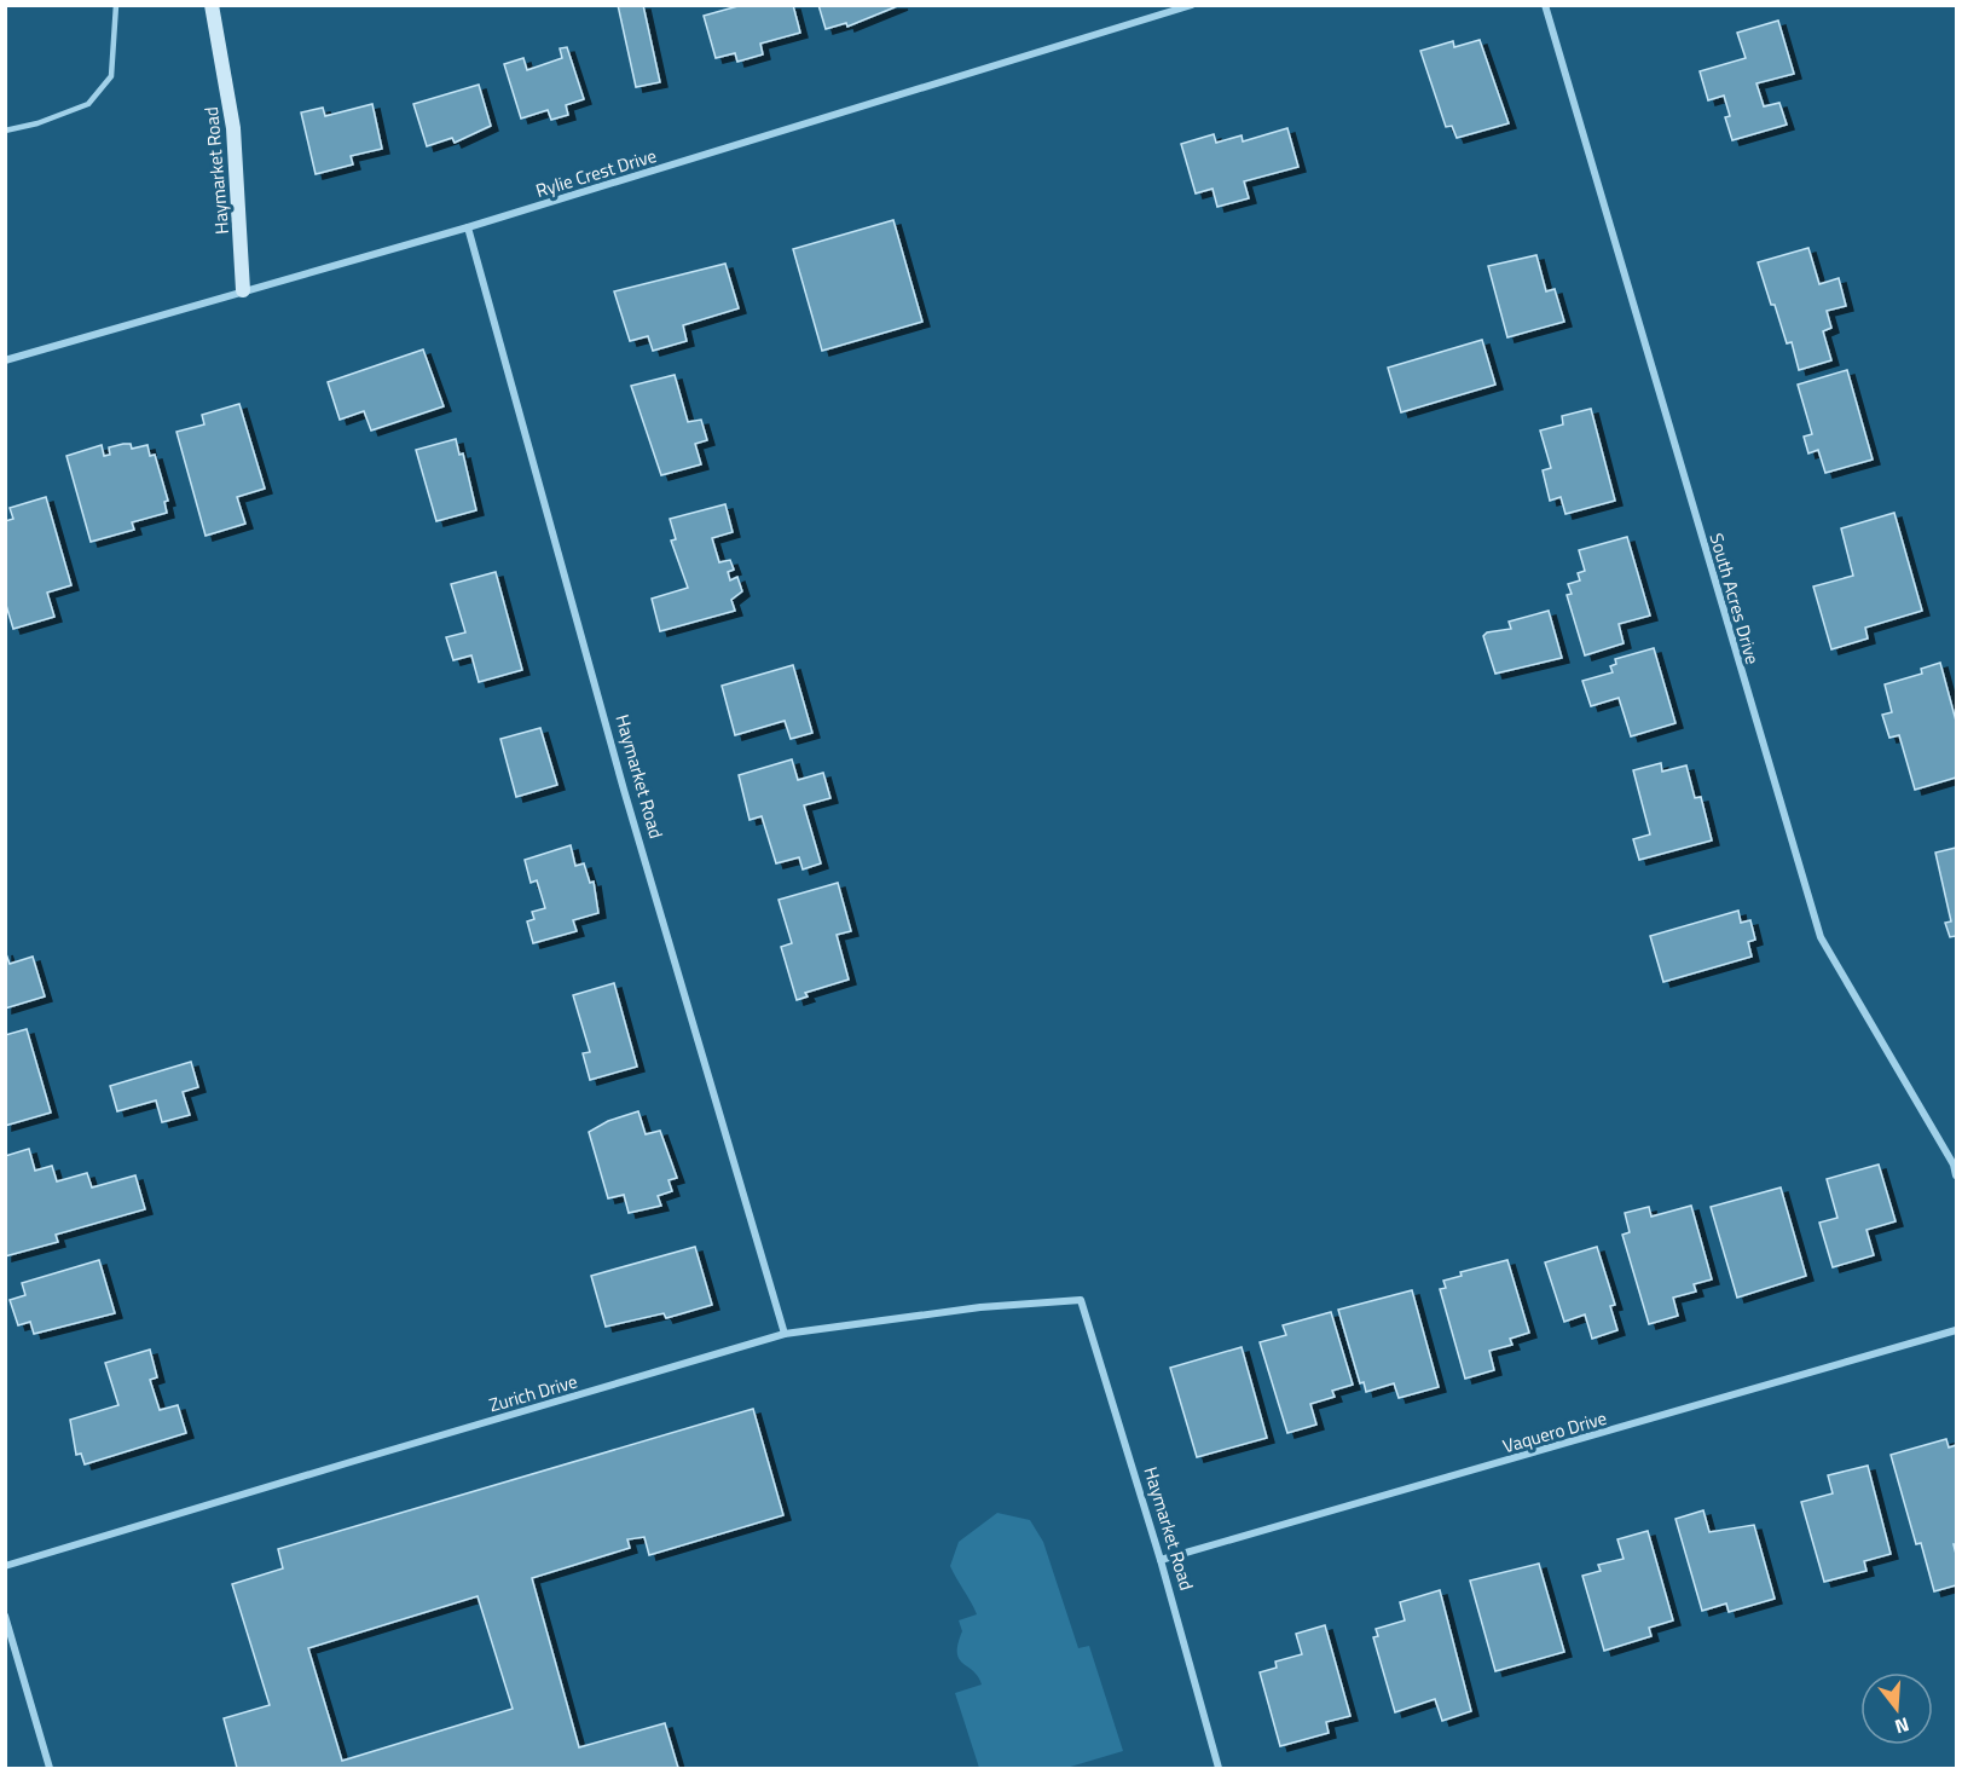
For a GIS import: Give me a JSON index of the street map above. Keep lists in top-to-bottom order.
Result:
{
  "streets": {
    "street": [
      "Haymarket Road",
      "Rylie Crest Drive",
      "South Acres Drive",
      "Zurich Drive",
      "Vaquero Drive"
    ]
  },
  "crossings": [
    ["Haymarket Road", "Rylie Crest Drive"],
    ["Haymarket Road", "Zurich Drive"],
    ["Haymarket Road", "Vaquero Drive"]
  ],
  "north": "bottom"
}
